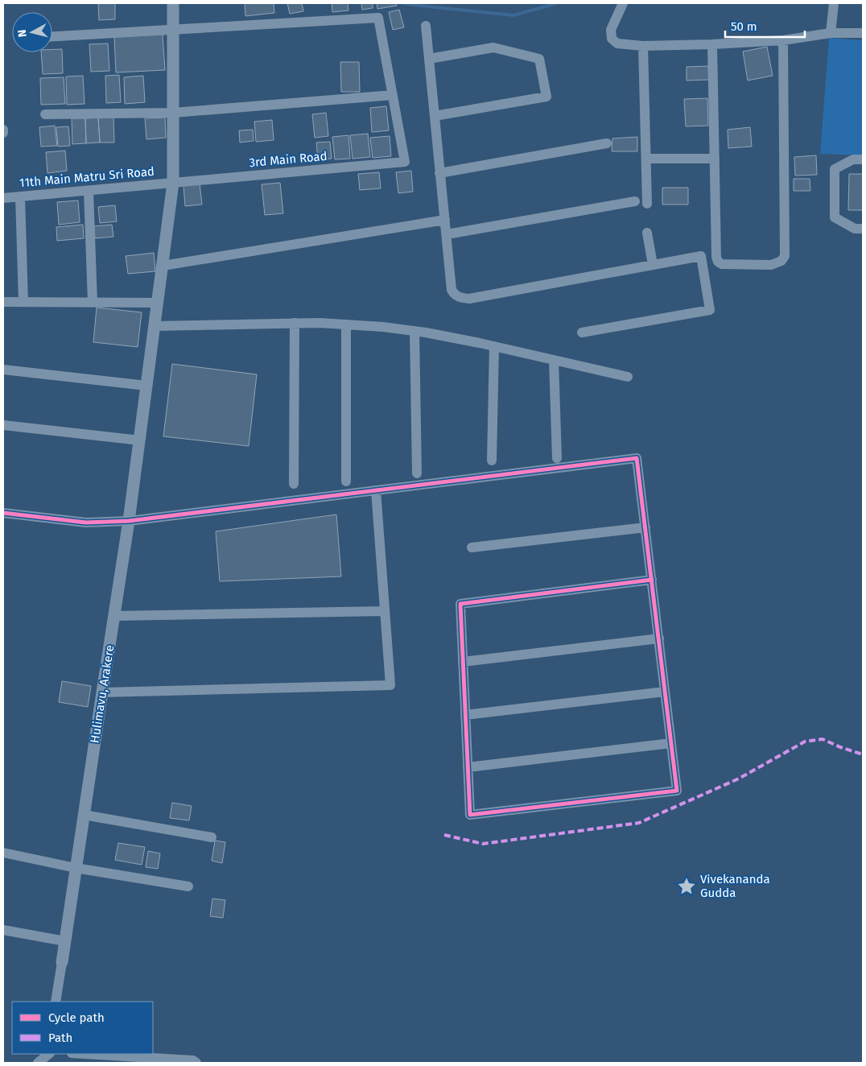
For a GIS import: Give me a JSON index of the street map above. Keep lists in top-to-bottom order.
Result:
{
  "streets": {
    "street": ["3rd Main Road", "11th Main Matru Sri Road", "Hulimavu, Arakere"]
  },
  "crossings": [
    ["3rd Main Road", "11th Main Matru Sri Road"],
    ["3rd Main Road", "Hulimavu, Arakere"],
    ["11th Main Matru Sri Road", "Hulimavu, Arakere"]
  ],
  "places": {
    "place": ["Vivekananda Gudda"]
  },
  "legend": ["Cycle path", "Path"],
  "scale_bar": "50 m",
  "north": "left"
}
